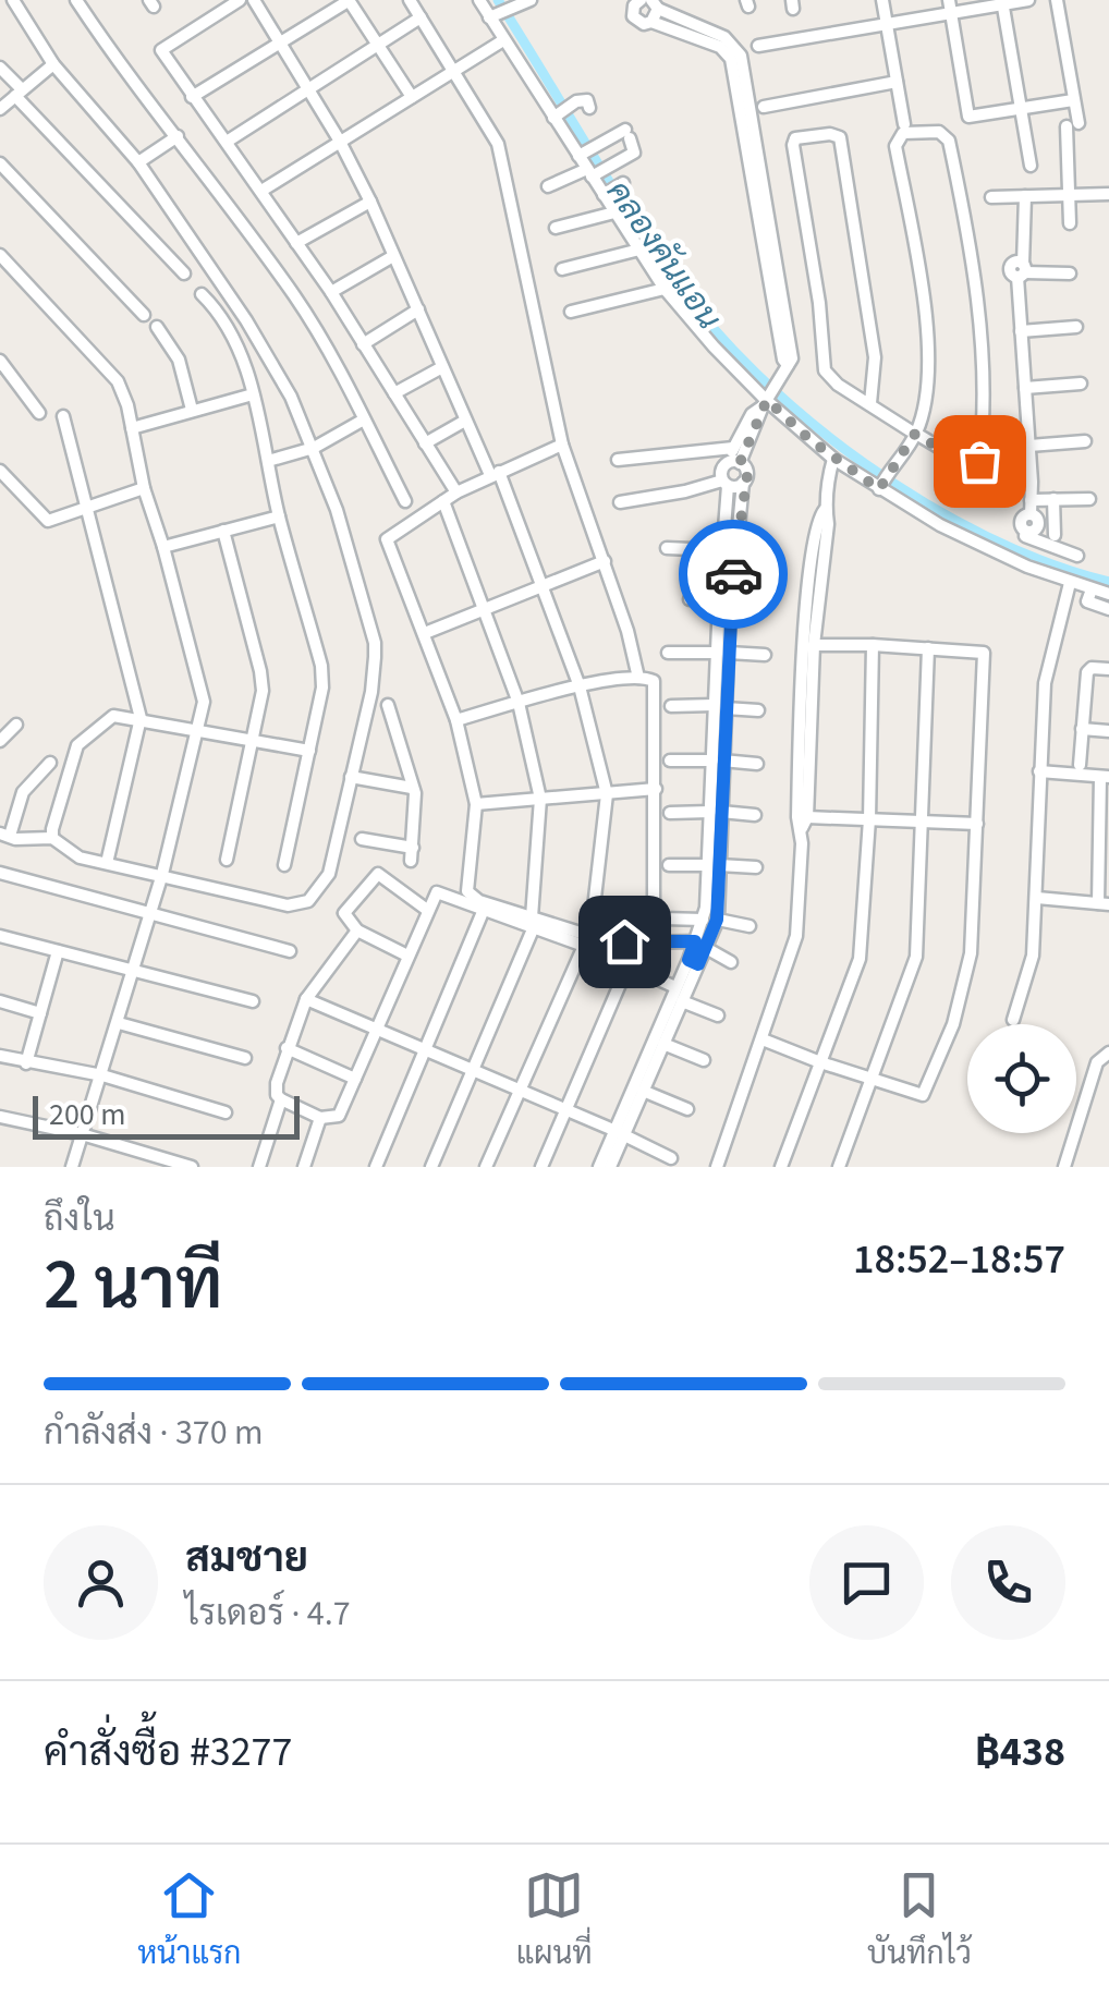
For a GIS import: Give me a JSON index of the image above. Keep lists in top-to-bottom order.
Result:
{
  "water": ["คลองคันแอน"],
  "scale_bar": "200 m",
  "page": {
    "scale": "200 m",
    "heading": ["2 นาที", "ถึงใน", "18:52–18:57"],
    "panel": [
      "สมชาย",
      "ไรเดอร์ · 4.7",
      "คำสั่งซื้อ #3277",
      "฿438"
    ],
    "bar": "กำลังส่ง · 370 m",
    "tabs": ["หน้าแรก", "แผนที่", "บันทึกไว้"]
  }
}
